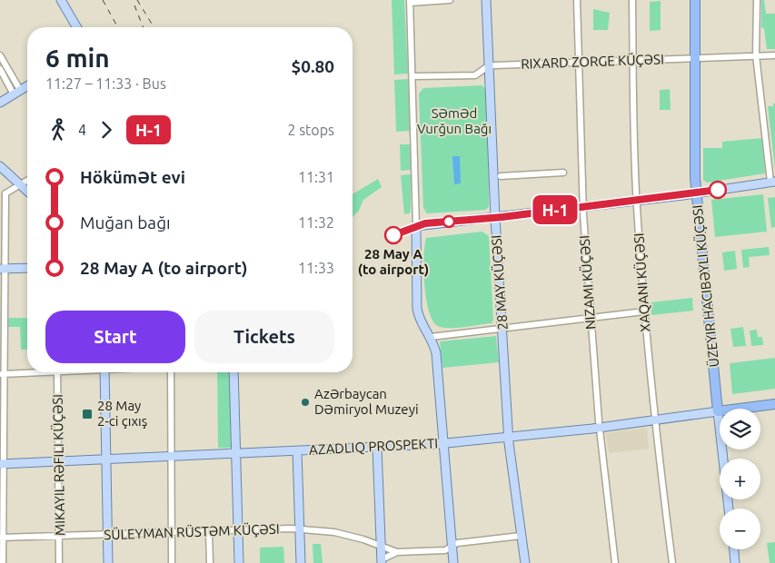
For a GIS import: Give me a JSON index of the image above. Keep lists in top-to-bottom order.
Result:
{
  "streets": {
    "main road": ["28 MAY KÜÇƏSI"],
    "street": [
      "RIXARD ZORGE KÜÇƏSI",
      "NIZAMI KÜÇƏSI",
      "XAQANI KÜÇƏSI",
      "SÜLEYMAN RÜSTƏM KÜÇƏSI"
    ]
  },
  "crossings": [
    ["RIXARD ZORGE KÜÇƏSI", "28 MAY KÜÇƏSI"],
    ["RIXARD ZORGE KÜÇƏSI", "NIZAMI KÜÇƏSI"],
    ["RIXARD ZORGE KÜÇƏSI", "XAQANI KÜÇƏSI"]
  ],
  "parks": ["Səməd Vurğun Bağı"],
  "places": {
    "other": ["28 May A (to airport)", "Azərbaycan Dəmiryol Muzeyi"],
    "transit": ["28 May 2-ci çıxış"]
  },
  "lines": ["bus line H-1"],
  "page": {
    "on_map": "H-1",
    "heading": ["6 min", "11:27 – 11:33 · Bus", "$0.80"],
    "legs": ["4", "H-1", "2 stops"],
    "list": [
      {
        "name": "Hökümət evi",
        "value": "11:31"
      },
      {
        "name": "Muğan bağı",
        "value": "11:32"
      },
      {
        "name": "28 May A (to airport)",
        "value": "11:33"
      }
    ],
    "buttons": ["Start", "Tickets"],
    "map_buttons": ["+", "−"]
  }
}
